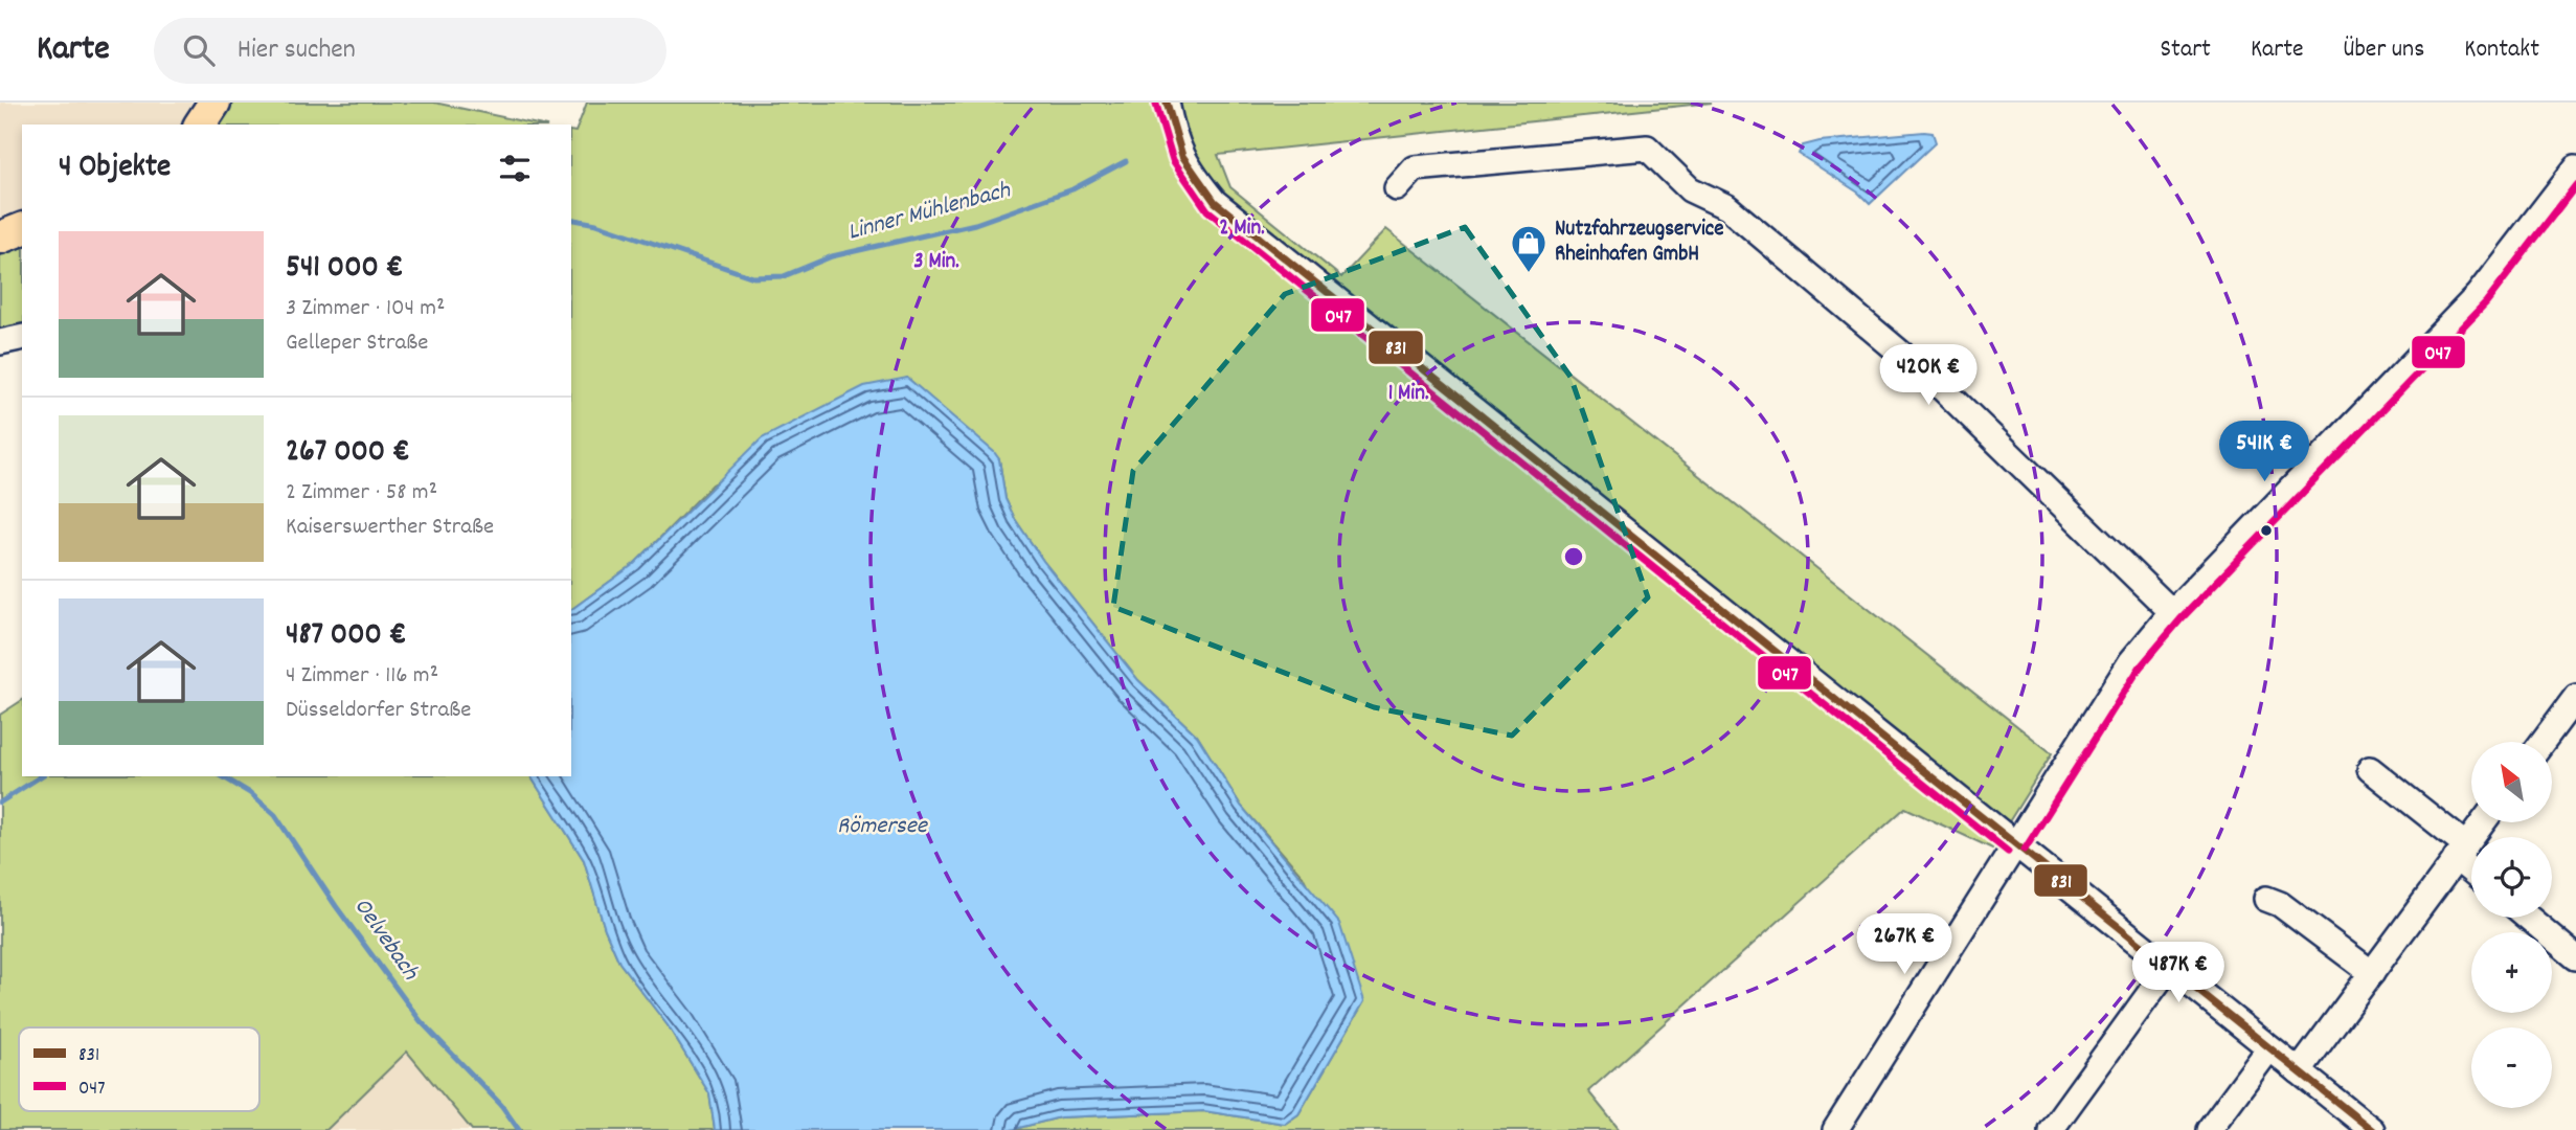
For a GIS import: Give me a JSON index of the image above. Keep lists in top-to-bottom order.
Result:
{
  "water": ["Linner Mühlenbach", "Römersee", "Oelvebach"],
  "places": {
    "shop": ["Nutzfahrzeugservice Rheinhafen GmbH"]
  },
  "lines": ["transit line 831", "transit line 047"],
  "legend": ["831", "047"],
  "north": "top left",
  "page": {
    "header": "Karte",
    "search": "Hier suchen",
    "nav": [
      "Start",
      "Karte",
      "Über uns",
      "Kontakt"
    ],
    "heading": "4 Objekte",
    "list": [
      {
        "name": "541 000 €",
        "note": "3 Zimmer · 104 m² · Gelleper Straße"
      },
      {
        "name": "267 000 €",
        "note": "2 Zimmer · 58 m² · Kaiserswerther Straße"
      },
      {
        "name": "487 000 €",
        "note": "4 Zimmer · 116 m² · Düsseldorfer Straße"
      }
    ],
    "price": [
      "420K €",
      "541K €",
      "267K €",
      "487K €"
    ],
    "map_buttons": ["+", "−"]
  },
  "rings": ["2 Min.", "3 Min.", "1 Min."]
}
